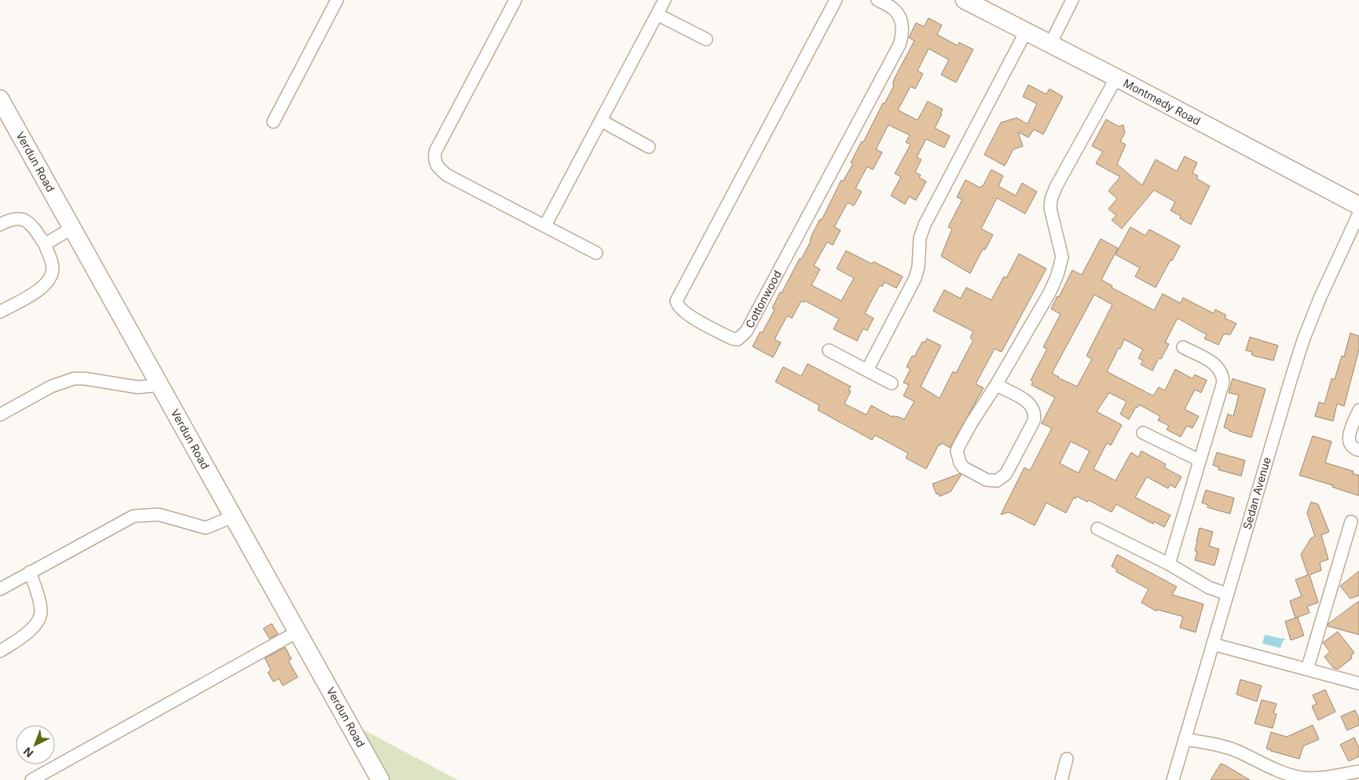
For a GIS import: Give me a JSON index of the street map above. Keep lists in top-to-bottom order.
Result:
{
  "streets": {
    "street": [
      "Montmedy Road",
      "Verdun Road",
      "Cottonwood",
      "Sedan Avenue"
    ]
  },
  "north": "bottom left"
}
